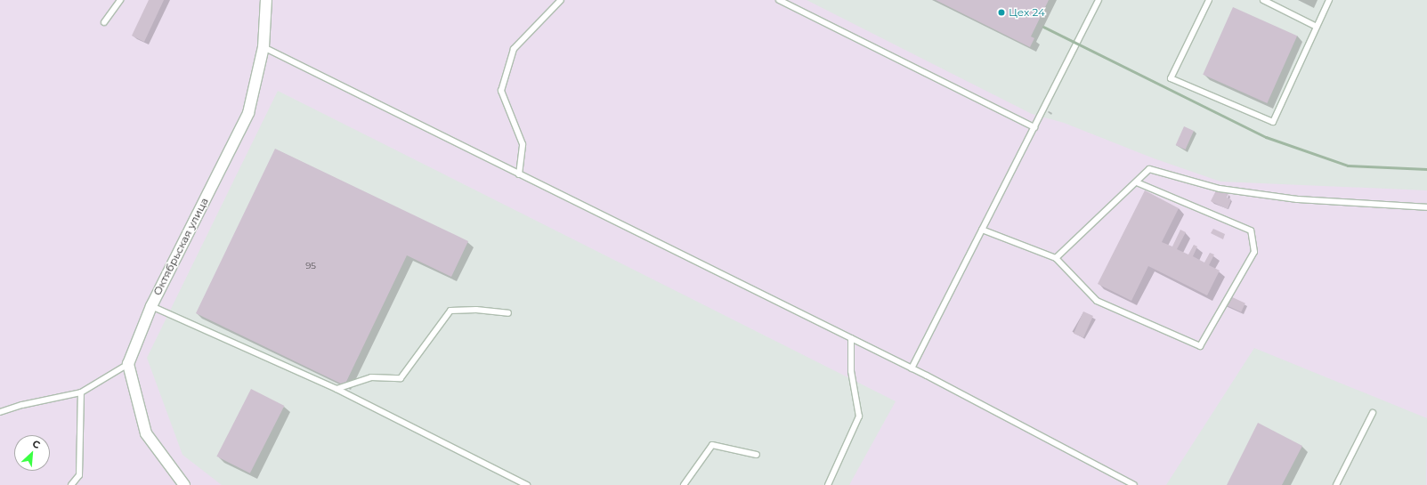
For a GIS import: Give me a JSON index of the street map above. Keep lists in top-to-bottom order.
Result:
{
  "streets": {
    "street": ["Октябрьская улица"]
  },
  "places": ["Цех 24"],
  "house_numbers": ["95"],
  "north": "top right"
}
